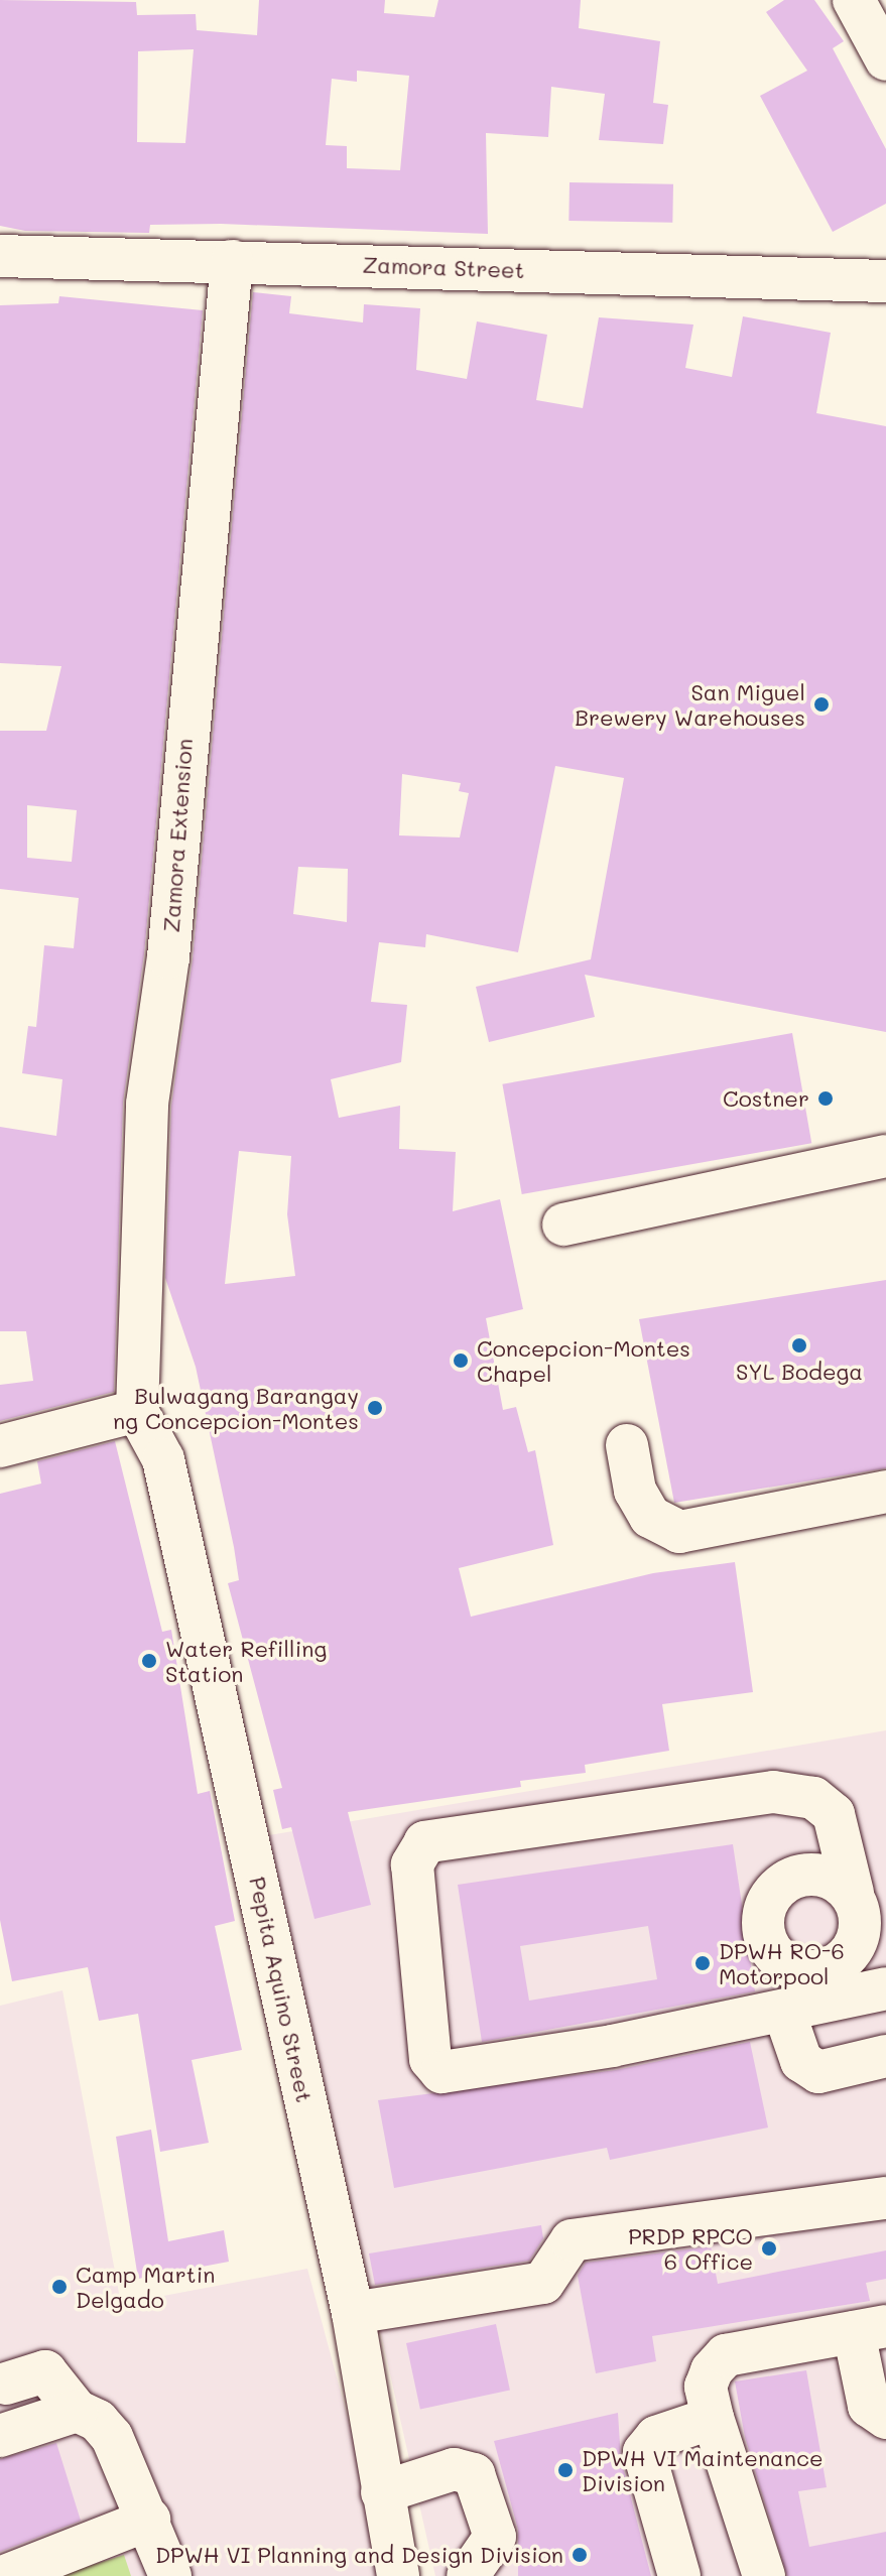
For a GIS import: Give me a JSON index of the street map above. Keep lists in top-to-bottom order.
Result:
{
  "streets": {
    "street": ["Zamora Street", "Zamora Extension", "Pepita Aquino Street"]
  },
  "crossings": [
    ["Zamora Street", "Zamora Extension"],
    ["Zamora Extension", "Pepita Aquino Street"]
  ],
  "places": [
    "San Miguel Brewery Warehouses",
    "Costner",
    "SYL Bodega",
    "Concepcion-Montes Chapel",
    "Bulwagang Barangay ng Concepcion-Montes",
    "Water Refilling Station",
    "DPWH RO-6 Motorpool",
    "PRDP RPCO 6 Office",
    "Camp Martin Delgado",
    "DPWH VI Maintenance Division",
    "DPWH VI Planning and Design Division"
  ]
}
